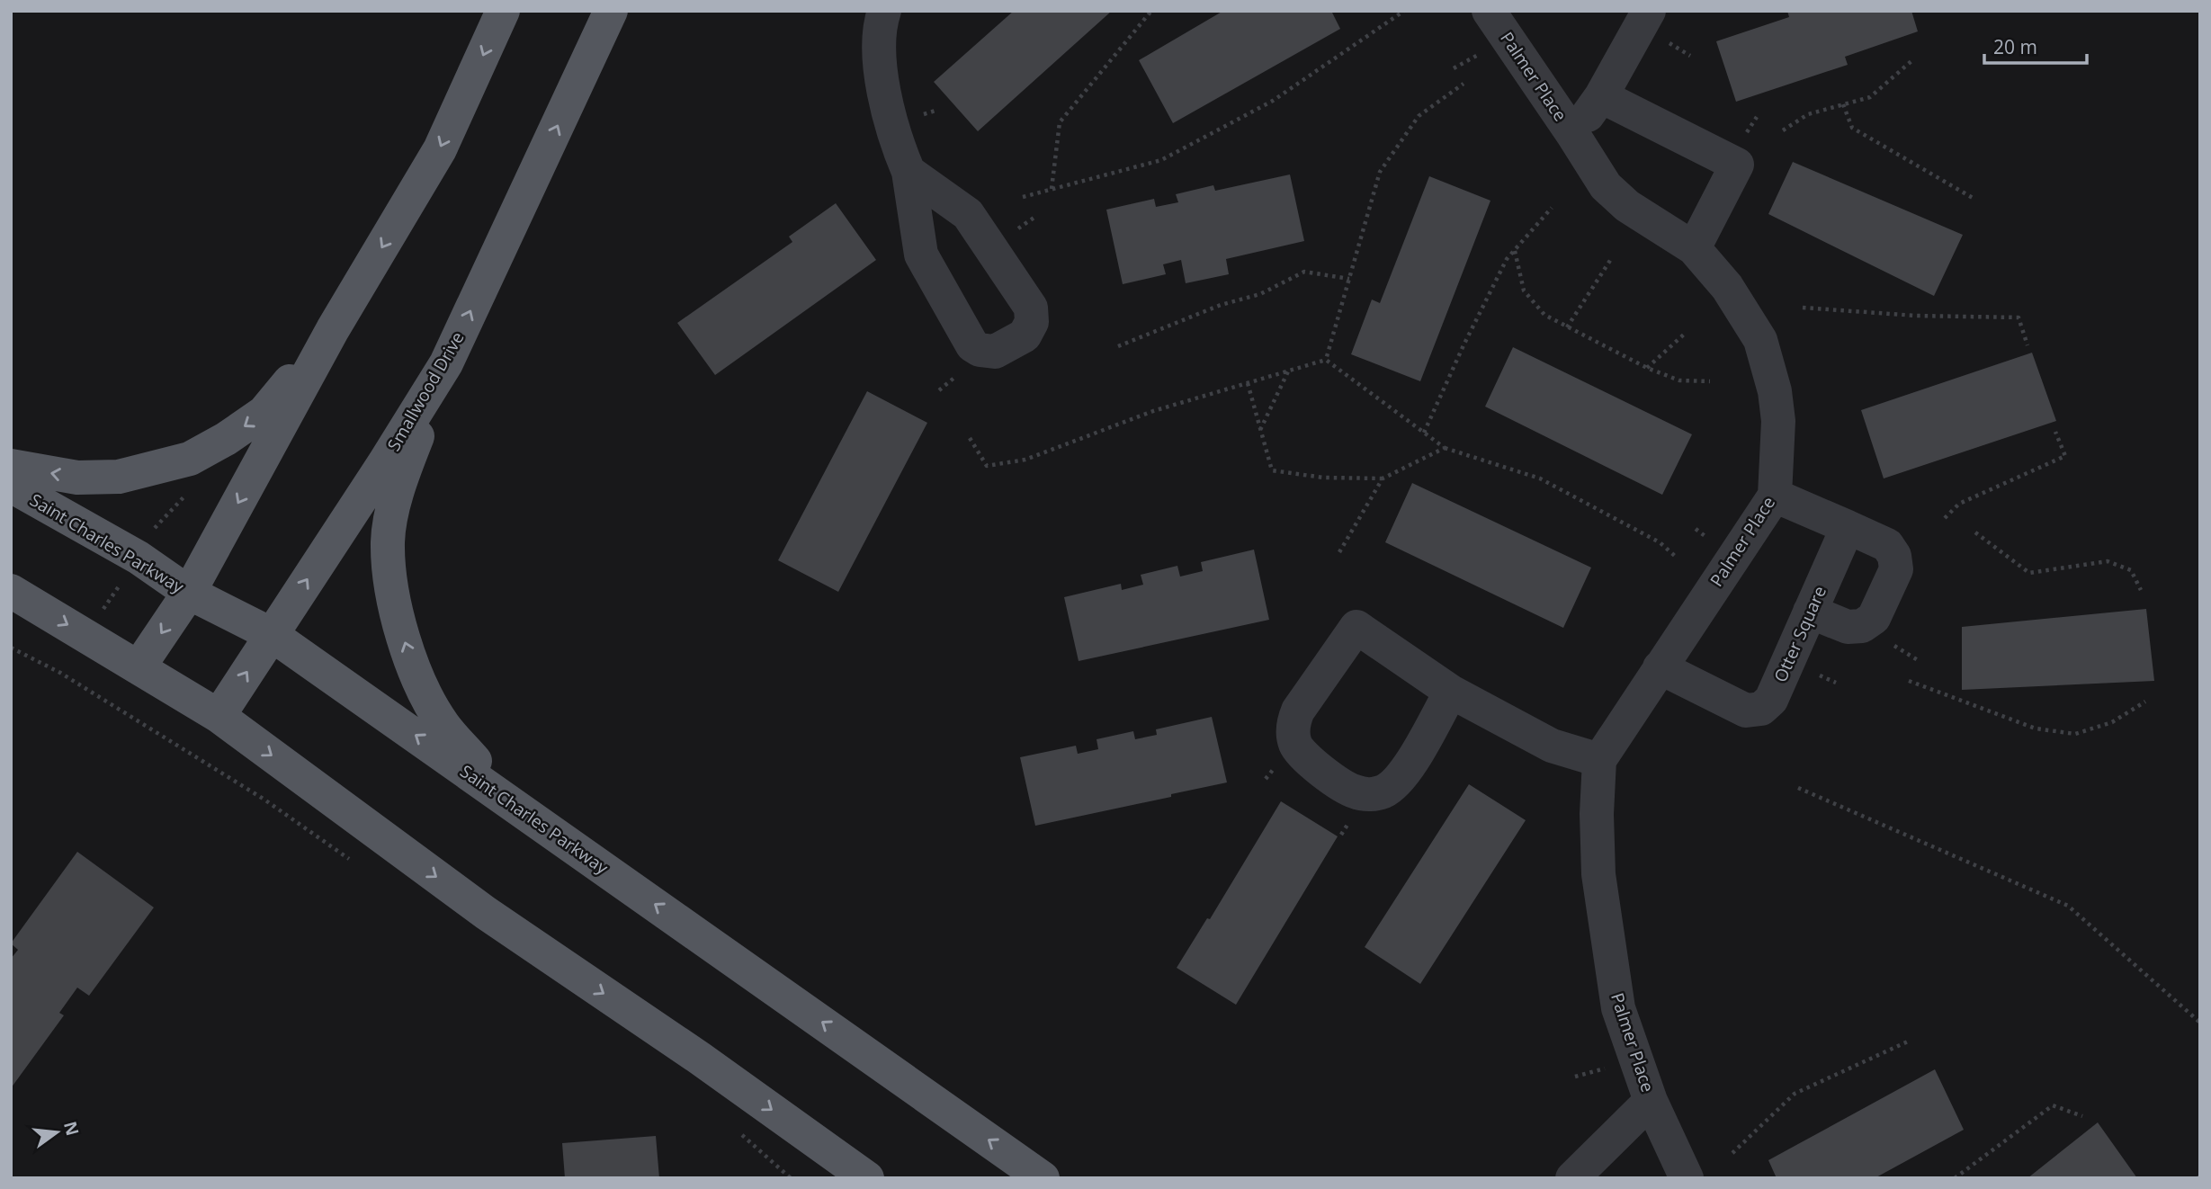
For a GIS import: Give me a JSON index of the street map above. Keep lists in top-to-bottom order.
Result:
{
  "streets": {
    "main road": ["Smallwood Drive", "Saint Charles Parkway"],
    "street": ["Palmer Place", "Otter Square"]
  },
  "crossings": [
    ["Palmer Place", "Otter Square"],
    ["Smallwood Drive", "Saint Charles Parkway"]
  ],
  "scale_bar": "20 m",
  "north": "right"
}
